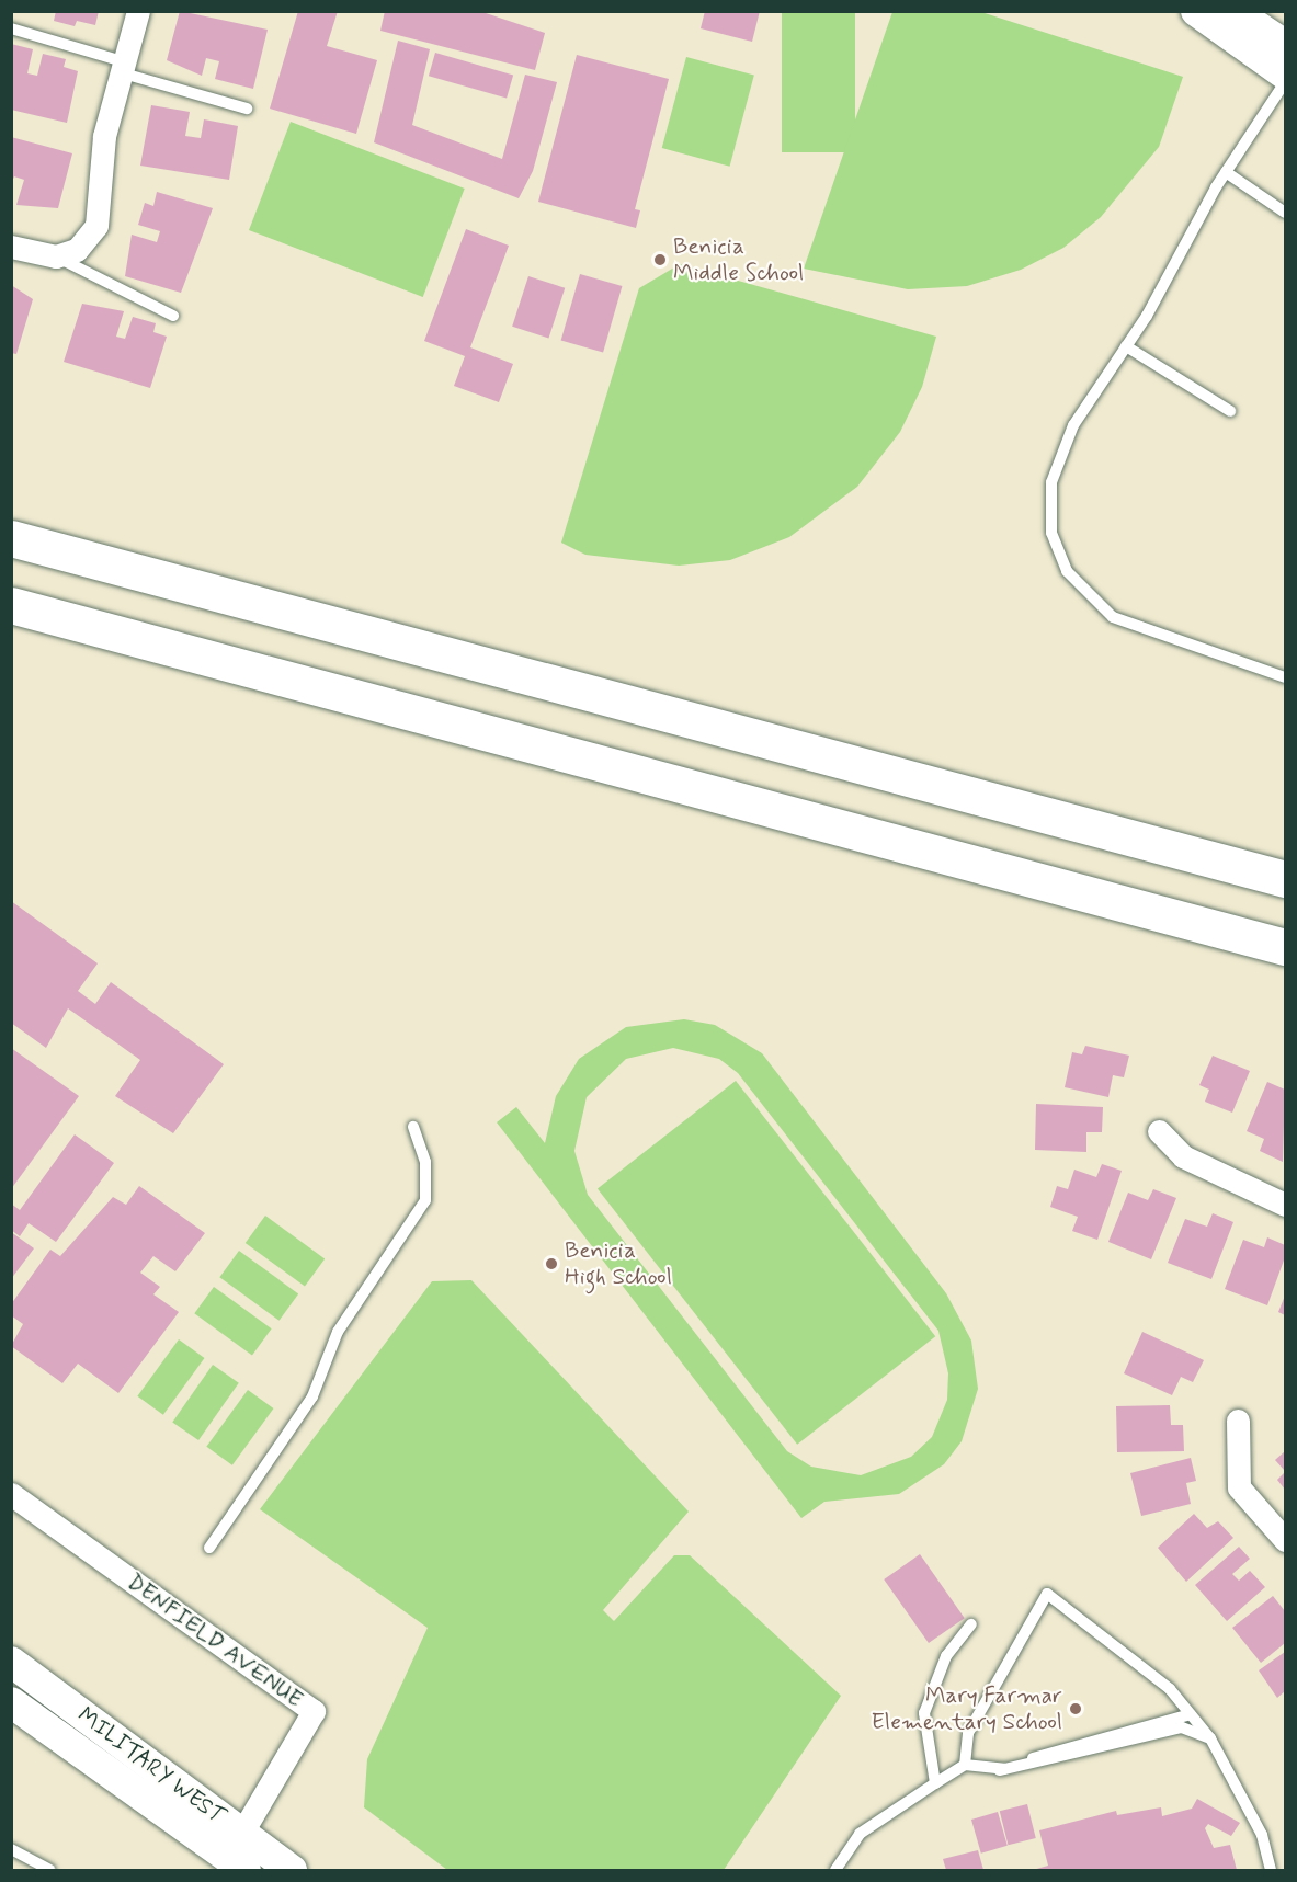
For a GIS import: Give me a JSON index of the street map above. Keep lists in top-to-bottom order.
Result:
{
  "streets": {
    "main road": ["MILITARY WEST"],
    "street": ["DENFIELD AVENUE"]
  },
  "crossings": [
    ["DENFIELD AVENUE", "MILITARY WEST"]
  ],
  "places": ["Benicia Middle School", "Benicia High School", "Mary Farmar Elementary School"]
}
